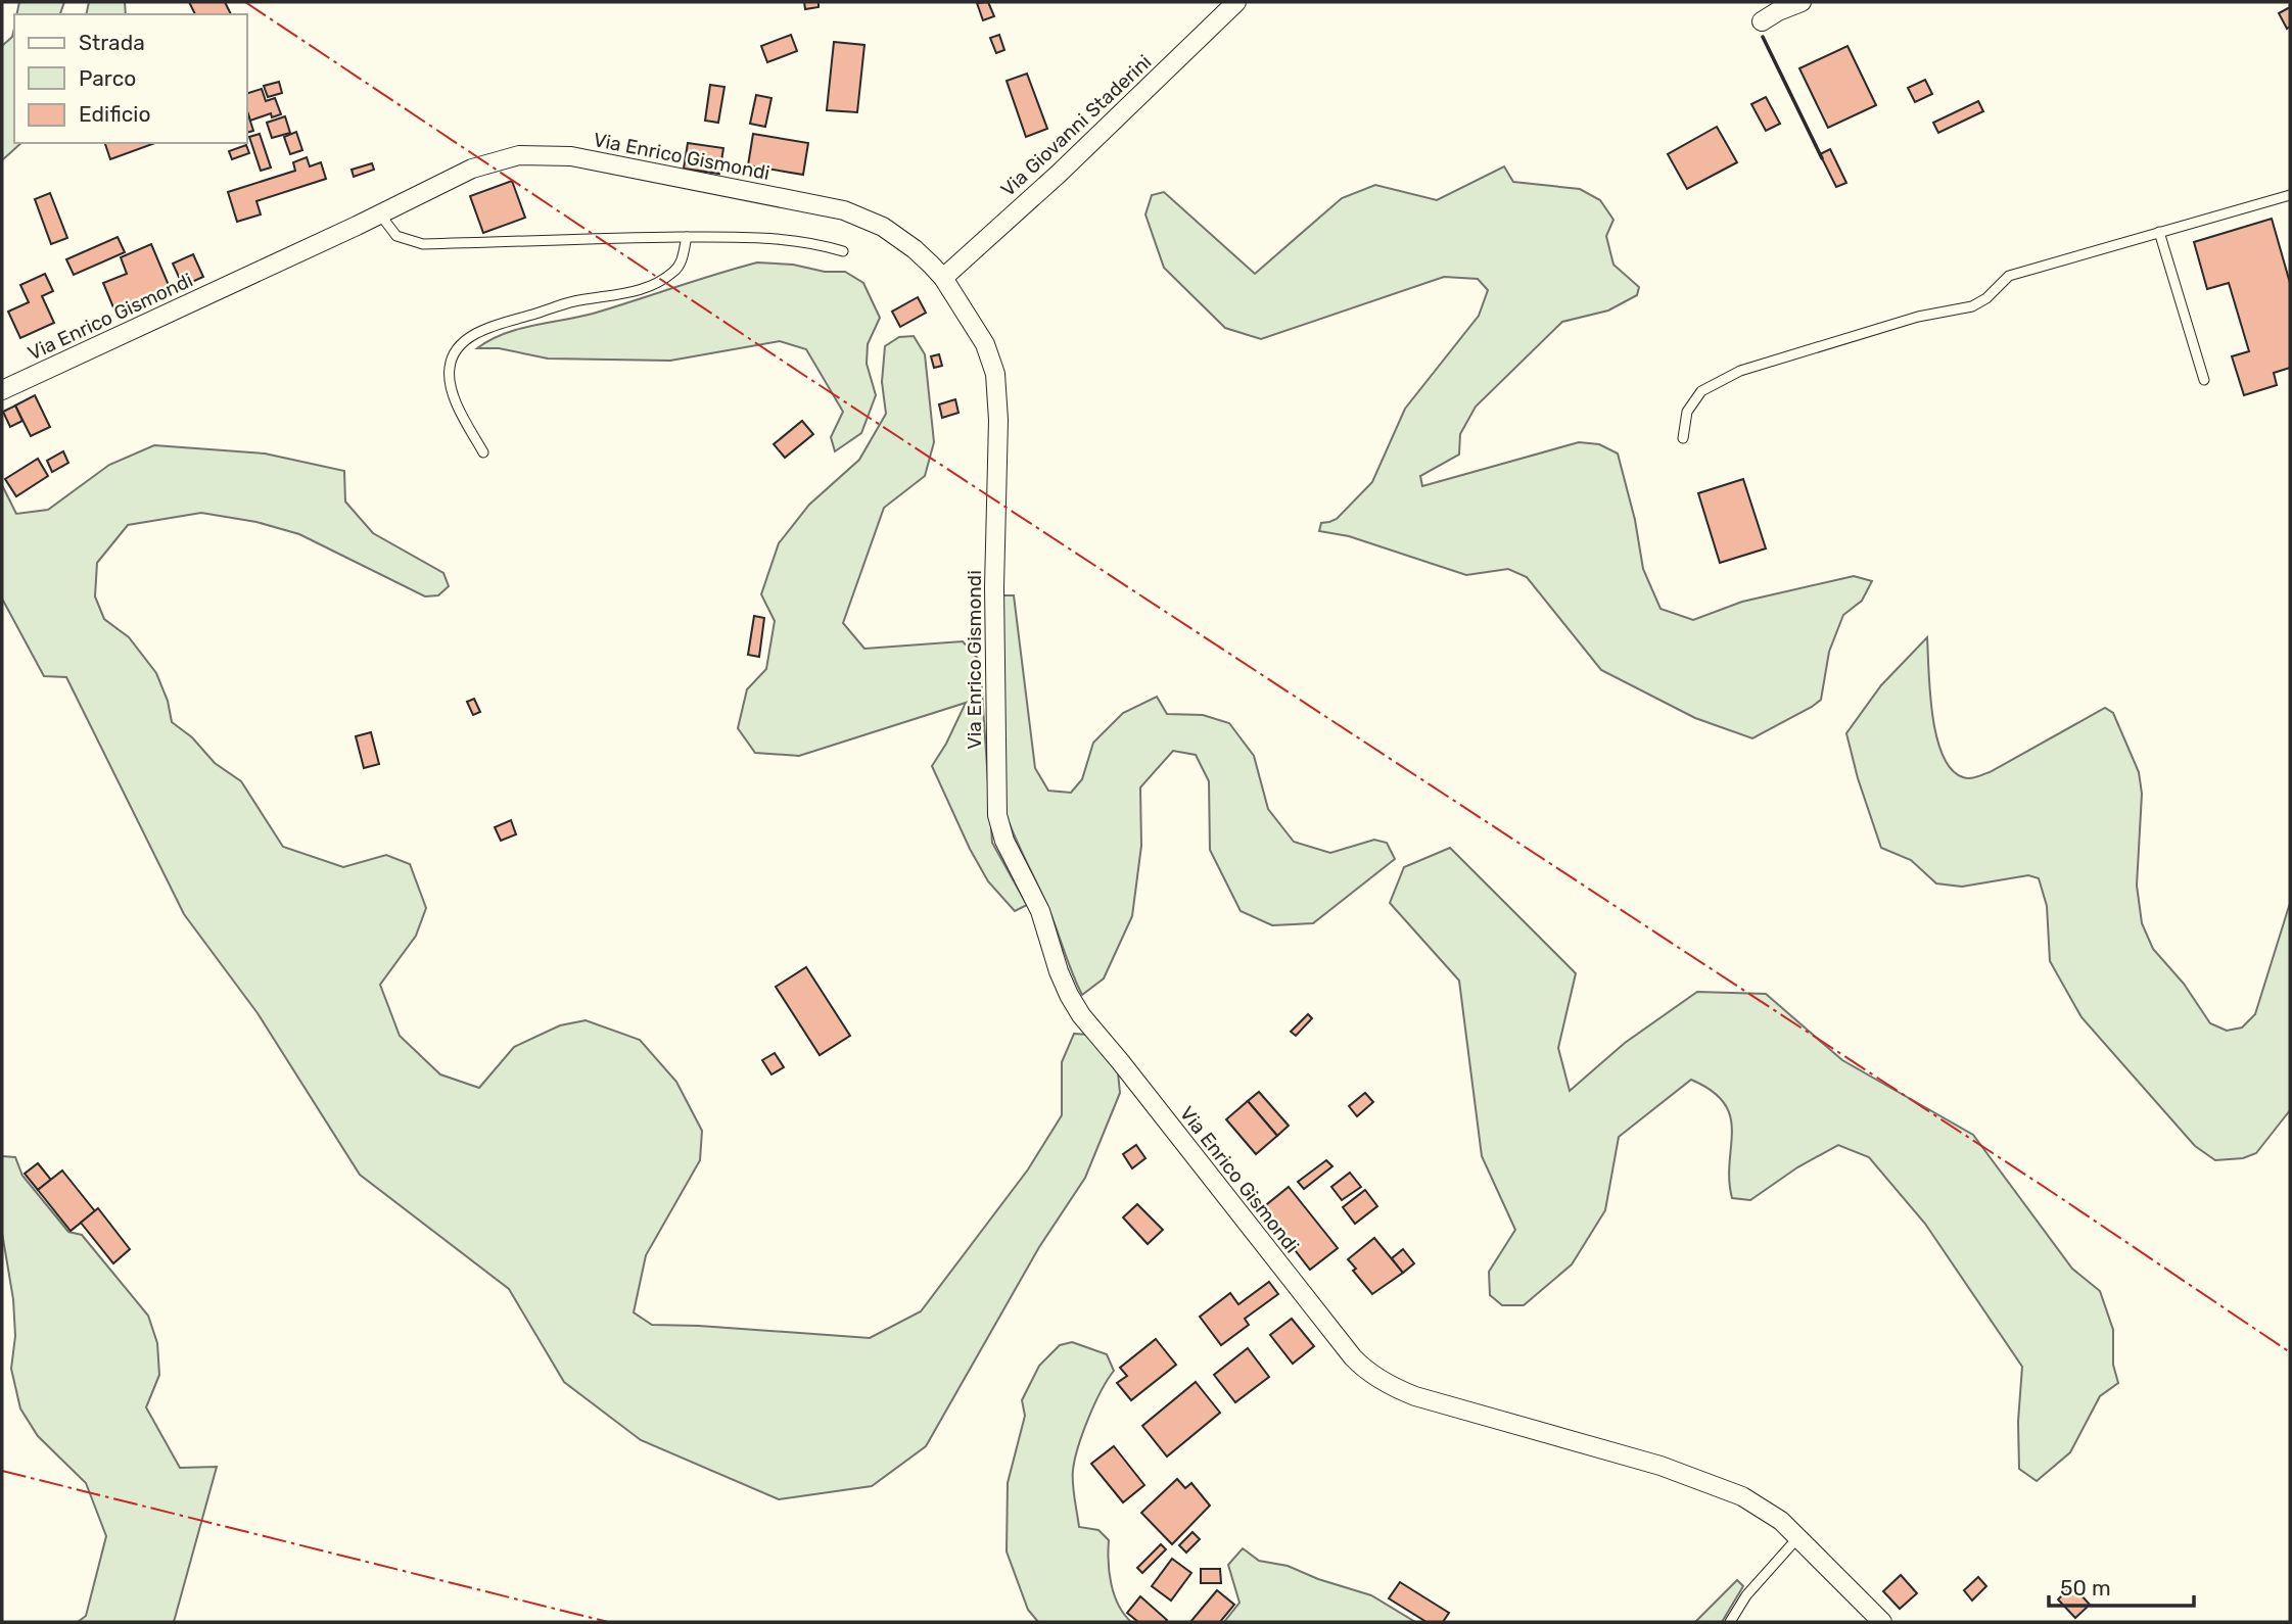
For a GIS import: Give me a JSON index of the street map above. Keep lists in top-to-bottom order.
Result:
{
  "streets": {
    "street": ["Via Giovanni Staderini", "Via Enrico Gismondi"]
  },
  "crossings": [
    ["Via Giovanni Staderini", "Via Enrico Gismondi"]
  ],
  "legend": ["Strada", "Parco", "Edificio"],
  "scale_bar": "50 m"
}
